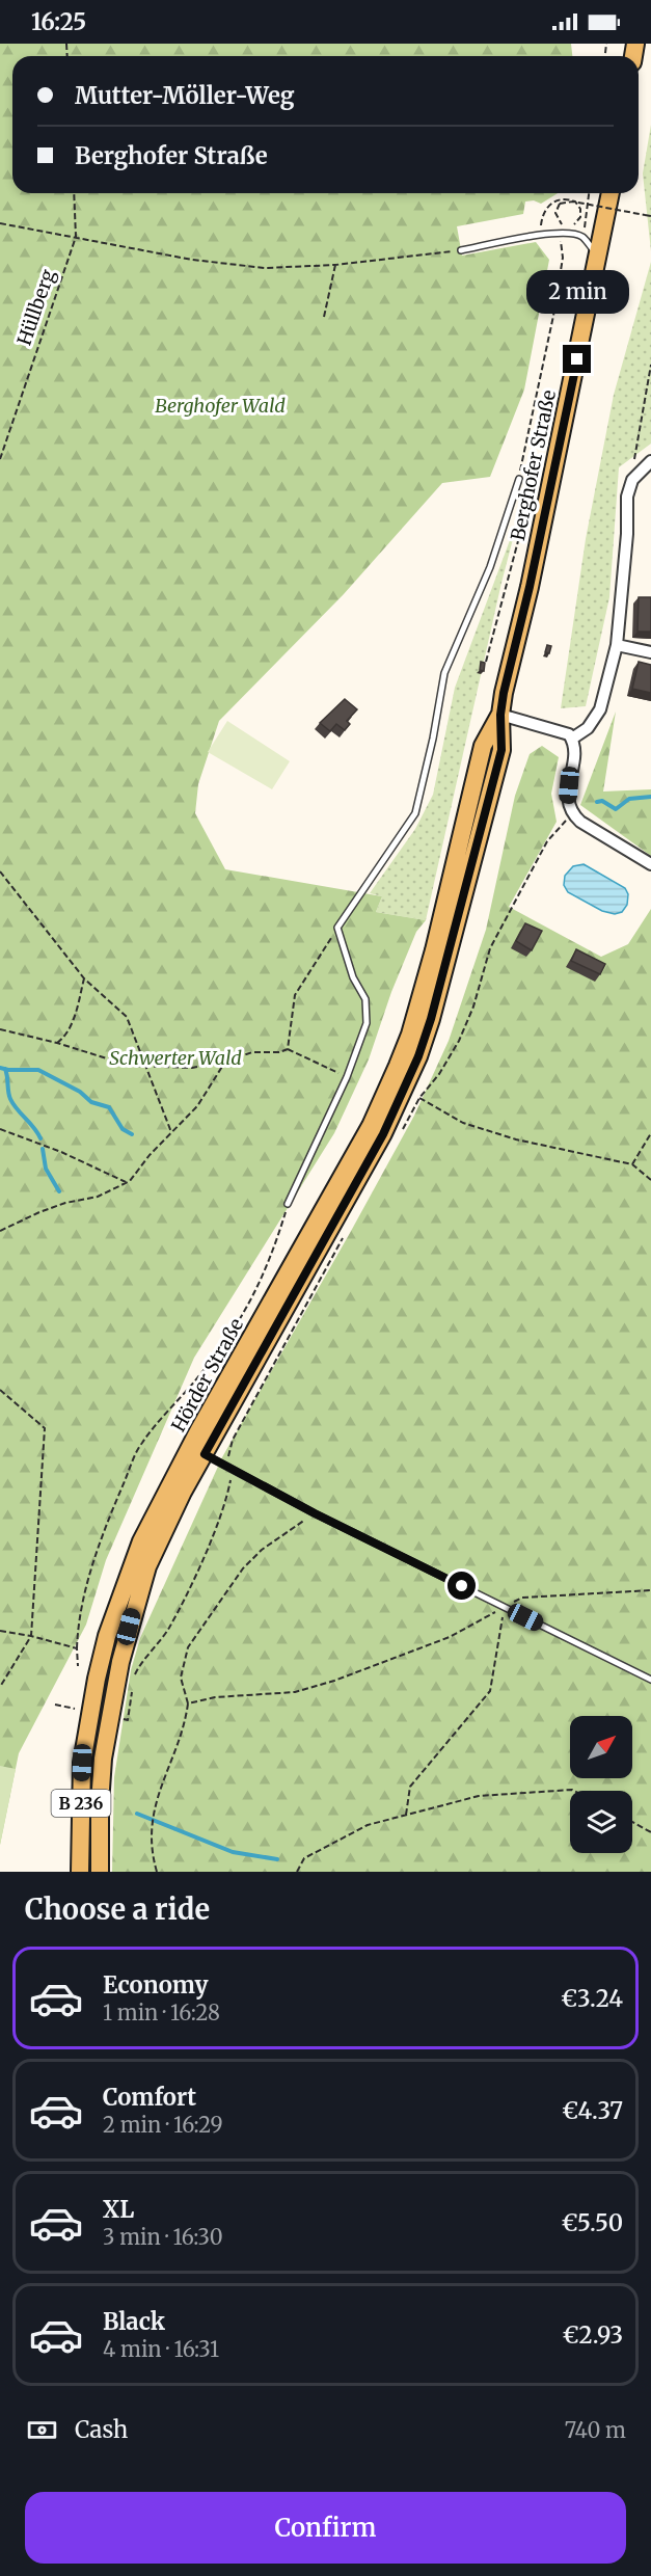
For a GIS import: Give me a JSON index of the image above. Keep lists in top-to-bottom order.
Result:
{
  "streets": {
    "main road": ["Berghofer Straße", "Hörder Straße", "B 236"],
    "path": ["Hüllberg"]
  },
  "crossings": [
    ["Berghofer Straße", "Hörder Straße"]
  ],
  "parks": ["Berghofer Wald", "Schwerter Wald"],
  "north": "top right",
  "page": {
    "status": "16:25",
    "banner": ["Mutter-Möller-Weg", "Berghofer Straße"],
    "bubble": "2 min",
    "heading": "Choose a ride",
    "list": [
      {
        "name": "Economy",
        "note": "1 min · 16:28",
        "value": "€3.24"
      },
      {
        "name": "Comfort",
        "note": "2 min · 16:29",
        "value": "€4.37"
      },
      {
        "name": "XL",
        "note": "3 min · 16:30",
        "value": "€5.50"
      },
      {
        "name": "Black",
        "note": "4 min · 16:31",
        "value": "€2.93"
      }
    ],
    "pay": ["Cash", "740 m"],
    "buttons": "Confirm"
  }
}
